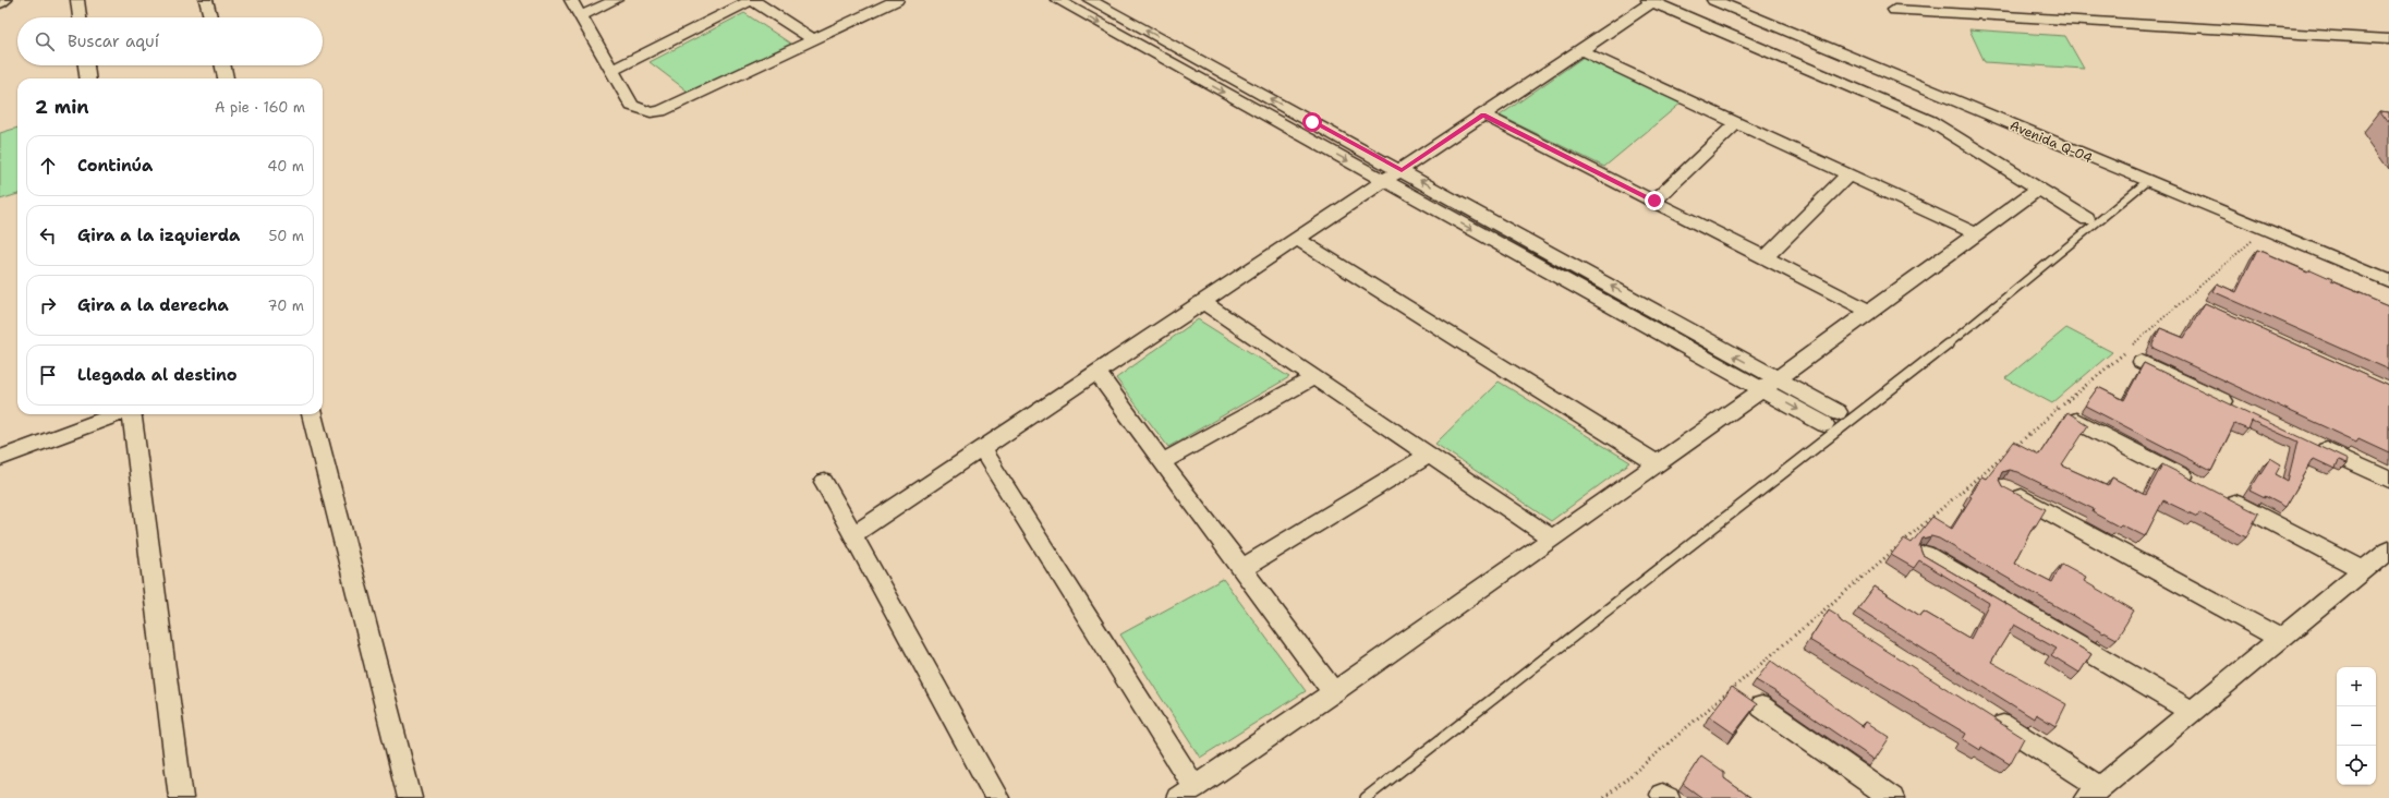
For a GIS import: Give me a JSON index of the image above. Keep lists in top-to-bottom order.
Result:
{
  "streets": {
    "street": ["Avenida Q-04"]
  },
  "page": {
    "search": "Buscar aquí",
    "heading": ["2 min", "A pie · 160 m"],
    "list": [
      ["Continúa", "40 m"],
      ["Gira a la izquierda", "50 m"],
      ["Gira a la derecha", "70 m"],
      "Llegada al destino"
    ],
    "map_buttons": ["+", "−"]
  }
}
